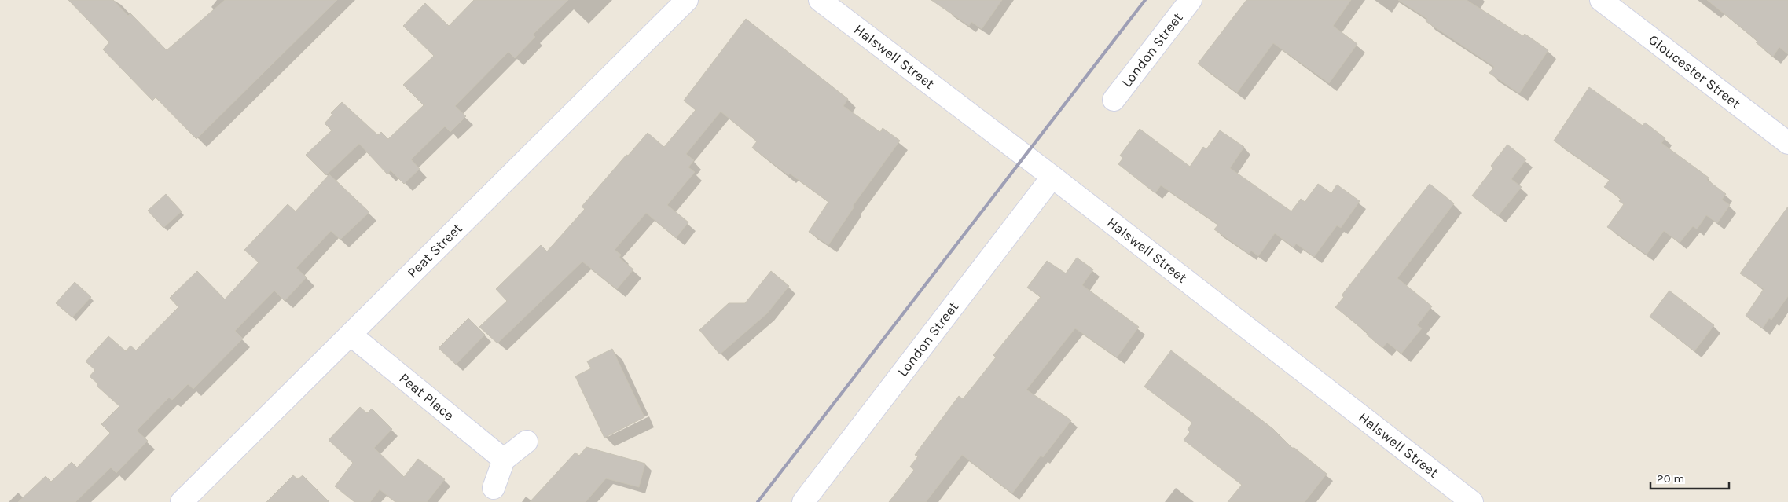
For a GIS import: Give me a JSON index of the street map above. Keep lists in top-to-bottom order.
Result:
{
  "streets": {
    "street": [
      "London Street",
      "Halswell Street",
      "Gloucester Street",
      "Peat Street",
      "Peat Place"
    ]
  },
  "crossings": [
    ["London Street", "Halswell Street"],
    ["Peat Street", "Peat Place"]
  ],
  "scale_bar": "20 m"
}
